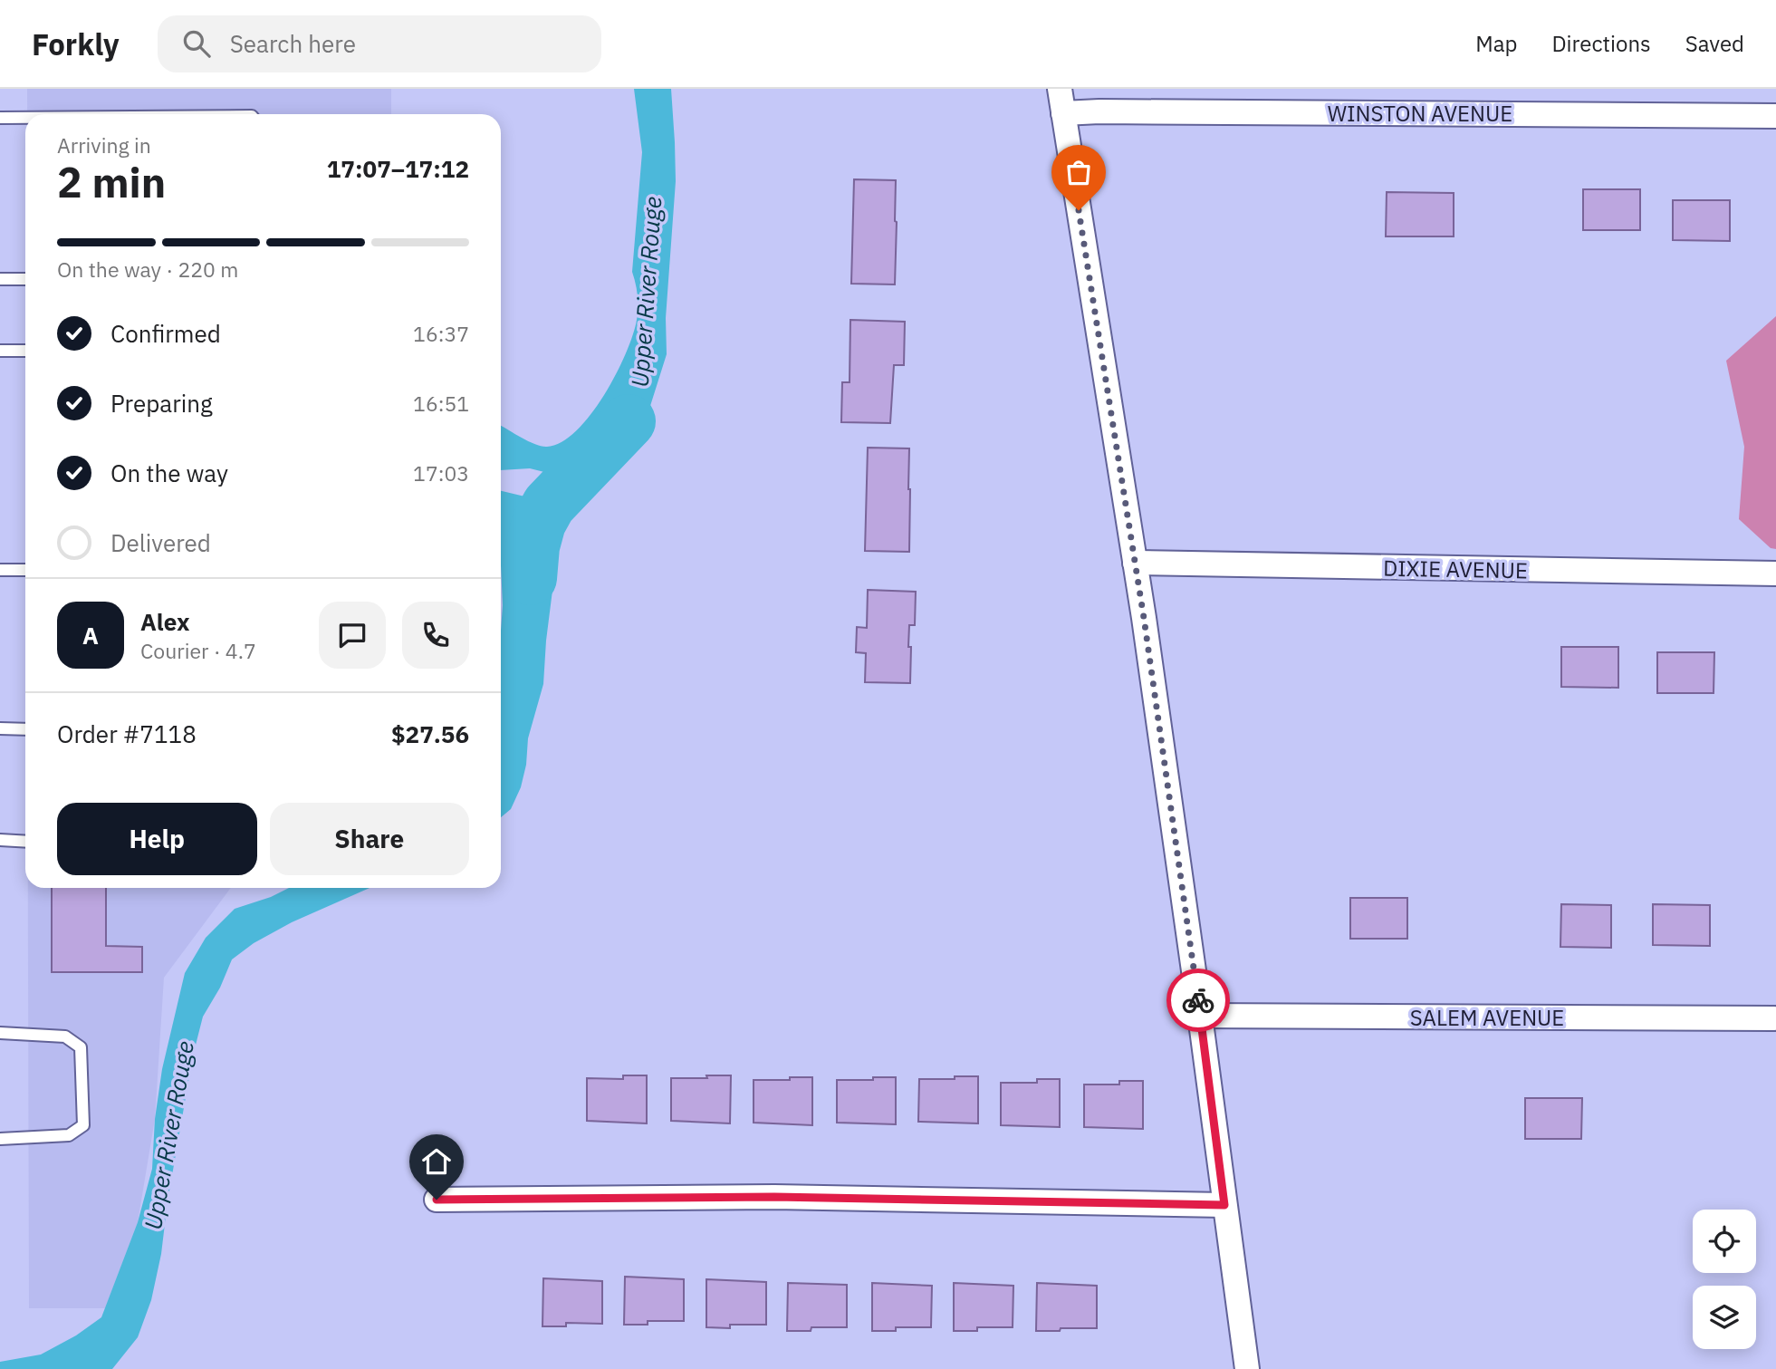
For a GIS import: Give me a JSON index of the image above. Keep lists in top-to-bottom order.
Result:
{
  "streets": {
    "street": ["WINSTON AVENUE", "DIXIE AVENUE", "SALEM AVENUE"]
  },
  "water": ["Upper River Rouge"],
  "page": {
    "header": "Forkly",
    "search": "Search here",
    "nav": ["Map", "Directions", "Saved"],
    "heading": ["2 min", "Arriving in", "17:07–17:12"],
    "panel": [
      "Alex",
      "Courier · 4.7",
      "Order #7118",
      "$27.56"
    ],
    "bar": "On the way · 220 m",
    "list": [
      ["Confirmed", "16:37"],
      ["Preparing", "16:51"],
      ["On the way", "17:03"],
      "Delivered"
    ],
    "round": "A",
    "buttons": ["Help", "Share"]
  }
}
